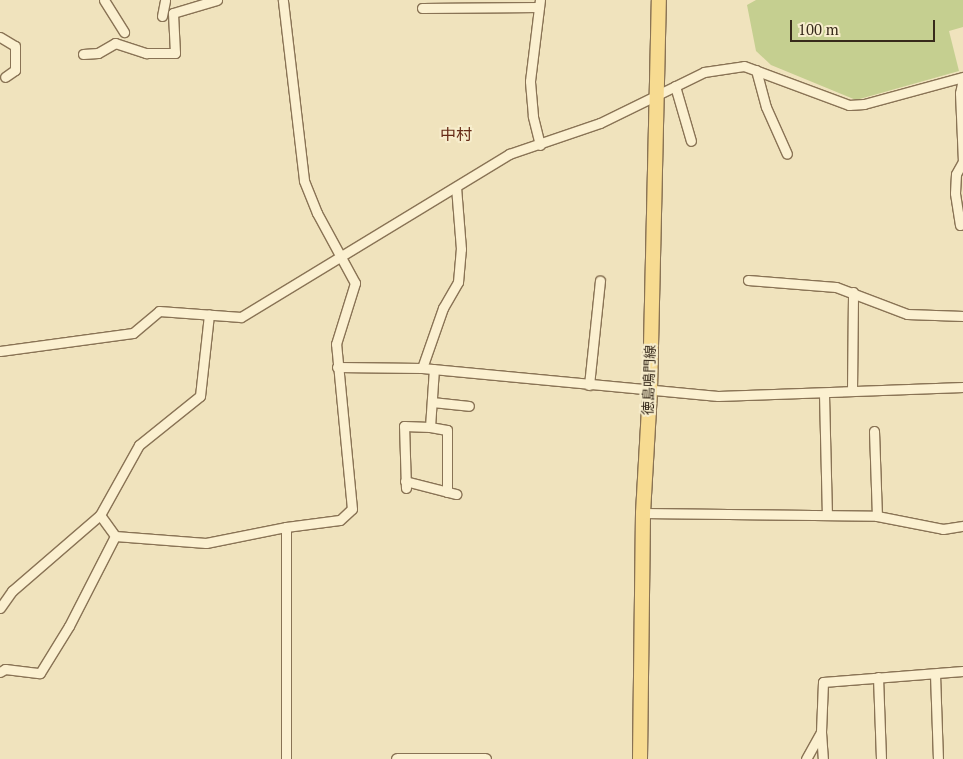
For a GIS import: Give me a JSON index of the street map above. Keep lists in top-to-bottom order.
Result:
{
  "streets": {
    "main road": ["徳島鳴門線"]
  },
  "districts": ["中村"],
  "scale_bar": "100 m"
}
